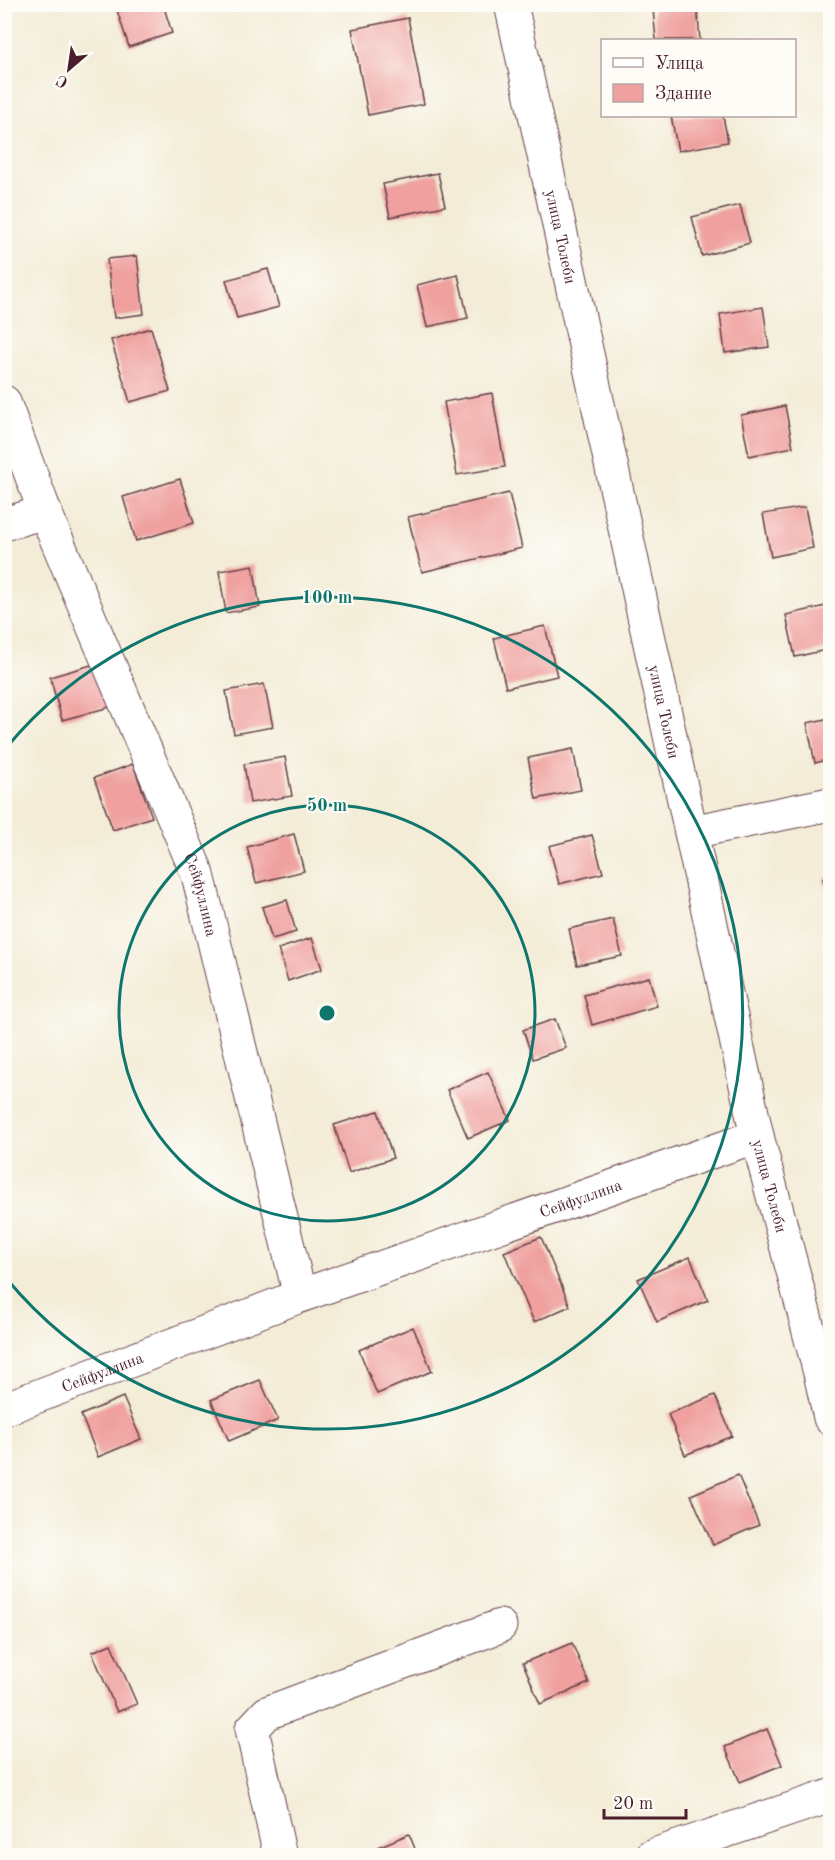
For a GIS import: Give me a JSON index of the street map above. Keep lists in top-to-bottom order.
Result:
{
  "streets": {
    "street": ["улица Толеби", "Сейфуллина"]
  },
  "crossings": [
    ["улица Толеби", "Сейфуллина"]
  ],
  "legend": ["Улица", "Здание"],
  "scale_bar": "20 m",
  "north": "bottom left",
  "rings": ["100 m", "50 m"]
}
